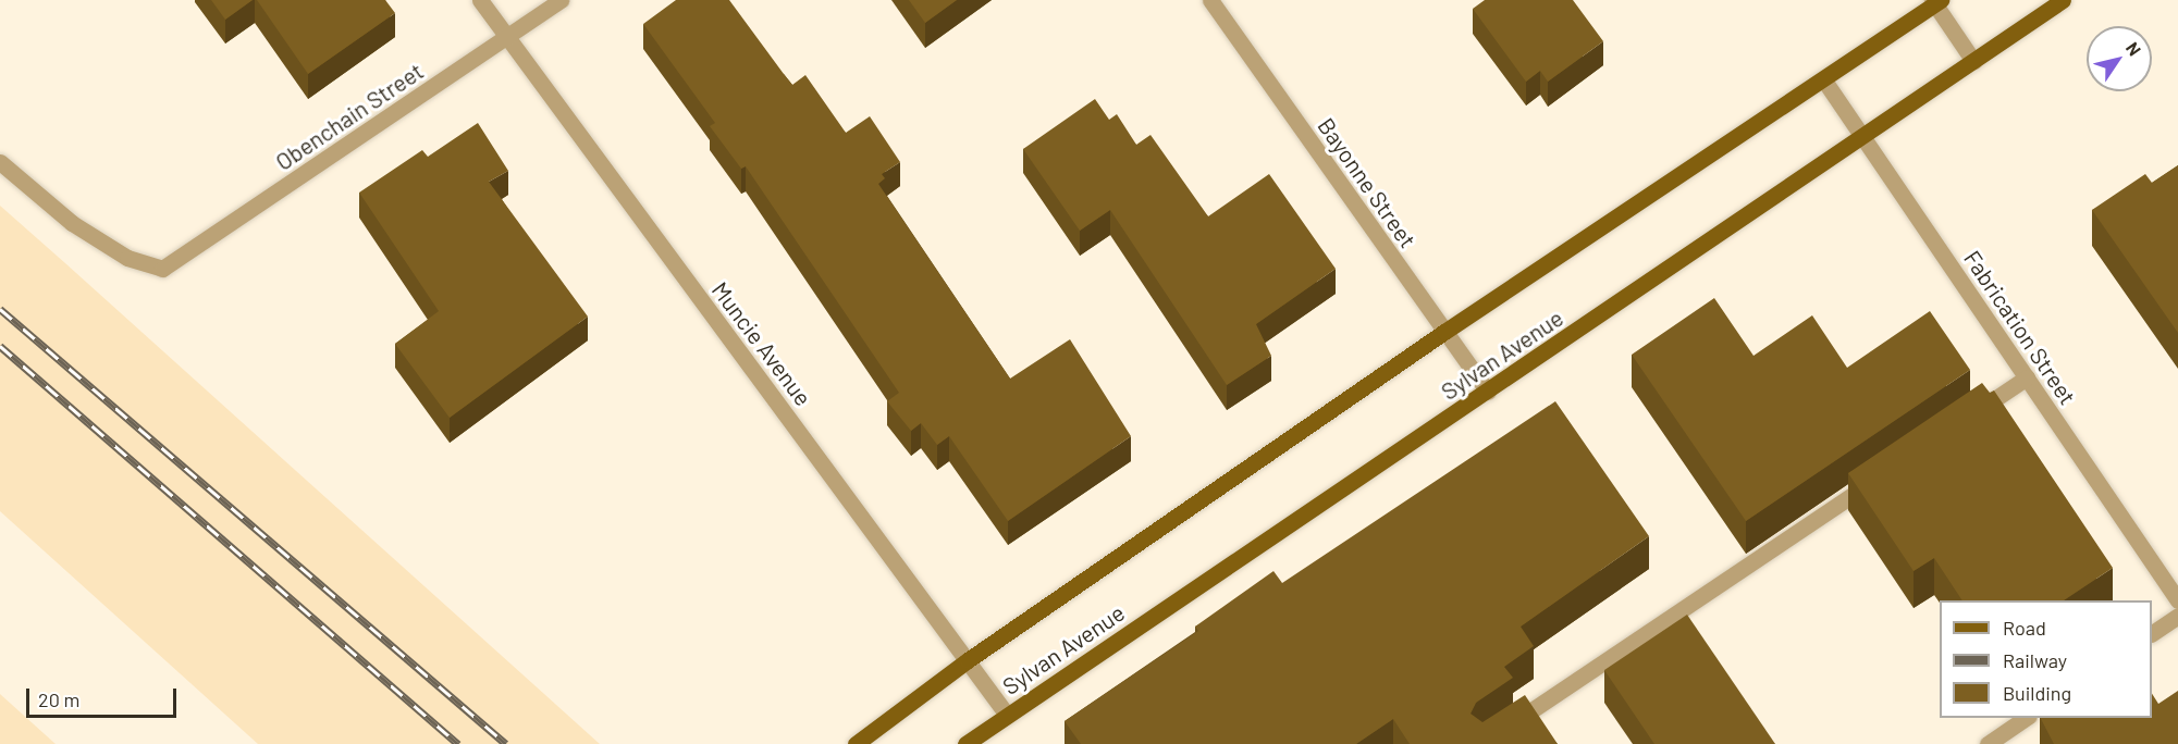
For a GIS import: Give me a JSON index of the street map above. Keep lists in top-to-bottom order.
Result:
{
  "streets": {
    "main road": ["Sylvan Avenue"],
    "street": [
      "Obenchain Street",
      "Bayonne Street",
      "Fabrication Street",
      "Muncie Avenue"
    ]
  },
  "crossings": [
    ["Obenchain Street", "Muncie Avenue"],
    ["Bayonne Street", "Sylvan Avenue"],
    ["Fabrication Street", "Sylvan Avenue"],
    ["Muncie Avenue", "Sylvan Avenue"]
  ],
  "legend": ["Road", "Railway", "Building"],
  "scale_bar": "20 m",
  "north": "top right"
}
